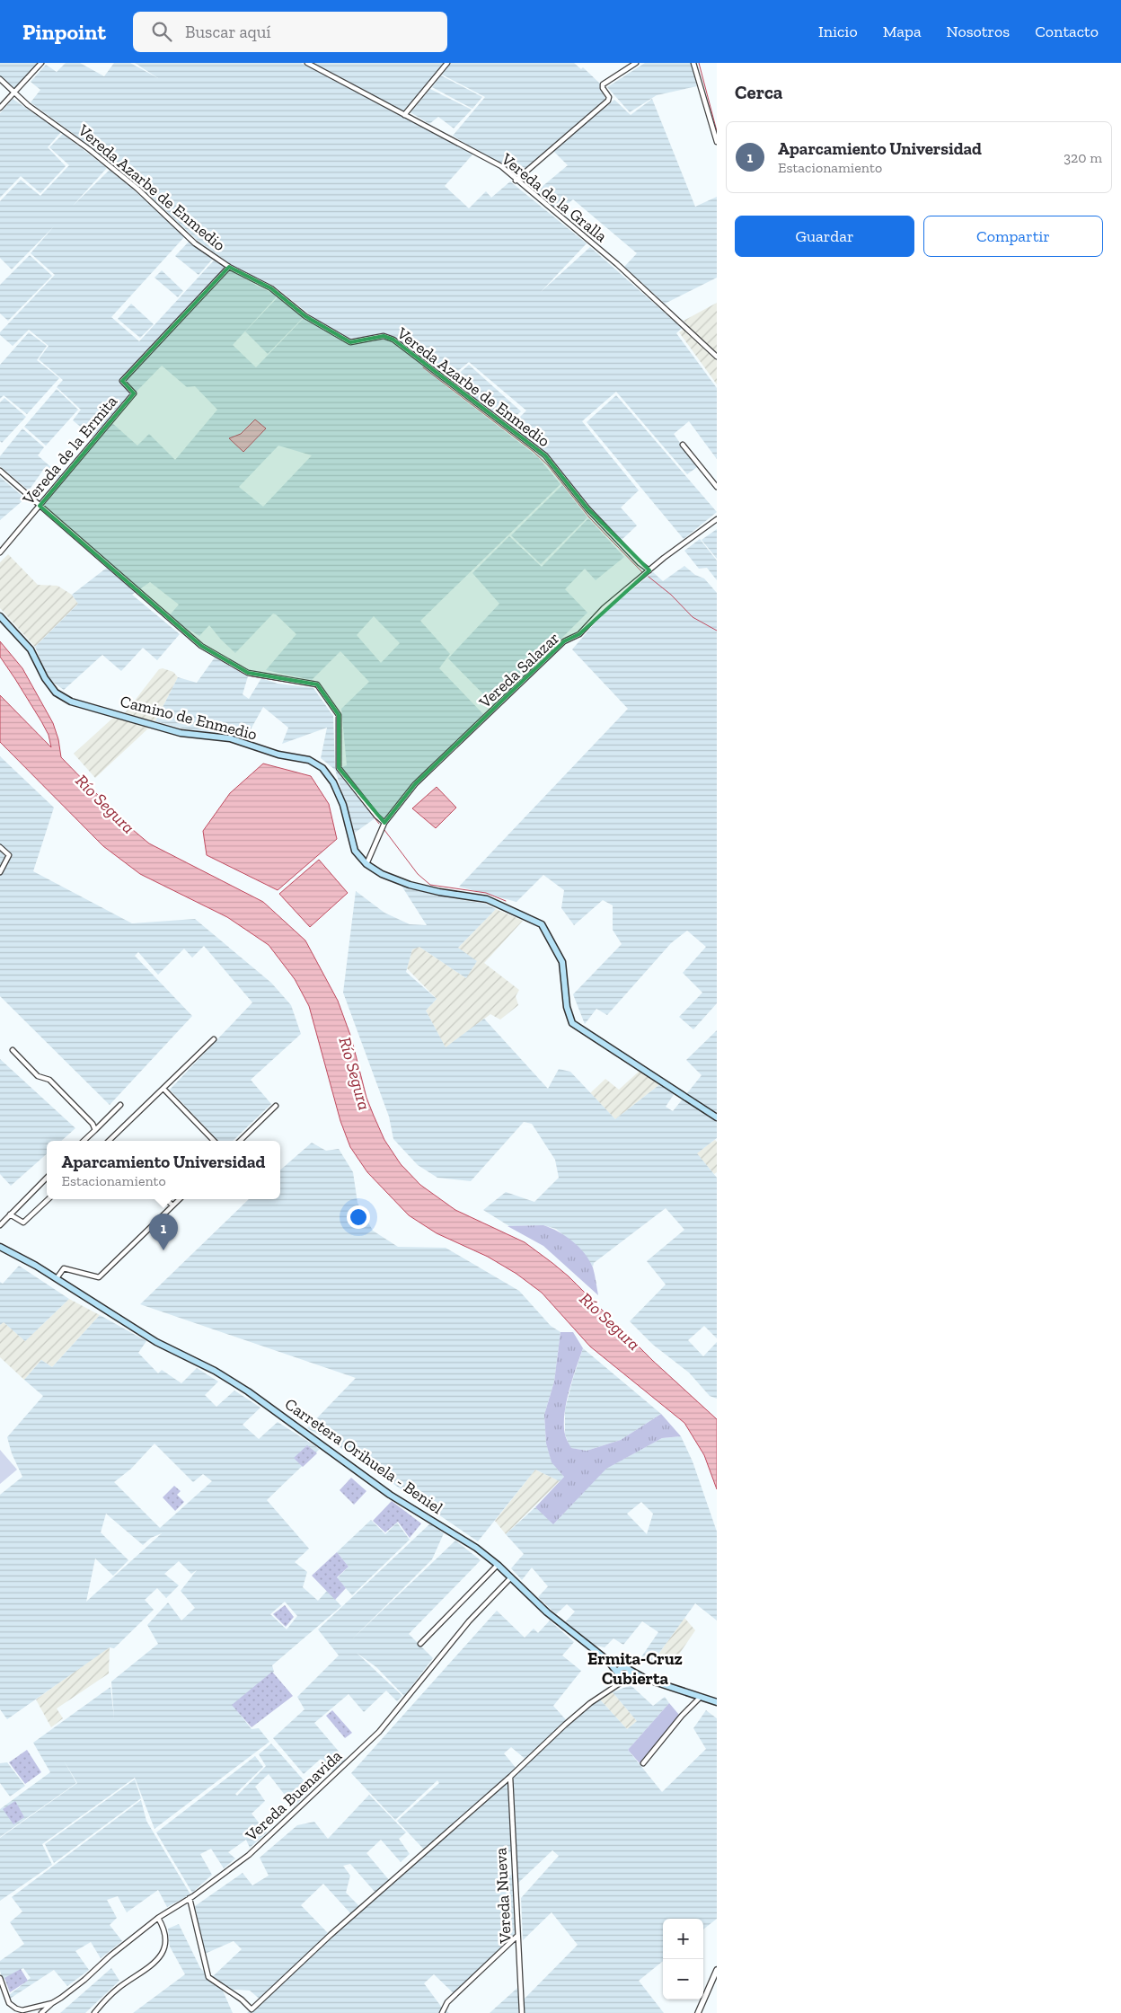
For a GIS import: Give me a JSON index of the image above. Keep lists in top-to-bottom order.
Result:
{
  "streets": {
    "main road": ["Camino de Enmedio", "Carretera Orihuela - Beniel"],
    "street": [
      "Vereda Azarbe de Enmedio",
      "Vereda de la Gralla",
      "Vereda de la Ermita",
      "Vereda Salazar",
      "Vereda Buenavida",
      "Vereda Nueva"
    ]
  },
  "crossings": [
    ["Vereda Azarbe de Enmedio", "Vereda de la Ermita"],
    ["Vereda Azarbe de Enmedio", "Vereda Salazar"],
    ["Vereda Salazar", "Camino de Enmedio"],
    ["Carretera Orihuela - Beniel", "Vereda Buenavida"]
  ],
  "districts": ["Ermita-Cruz Cubierta"],
  "water": ["Río Segura"],
  "page": {
    "header": "Pinpoint",
    "search": "Buscar aquí",
    "nav": [
      "Inicio",
      "Mapa",
      "Nosotros",
      "Contacto"
    ],
    "heading": "Cerca",
    "list": [
      {
        "mark": "1",
        "name": "Aparcamiento Universidad",
        "note": "Estacionamiento",
        "value": "320 m"
      }
    ],
    "buttons": ["Guardar", "Compartir"],
    "popup": ["Aparcamiento Universidad", "Estacionamiento"],
    "pins": "1",
    "map_buttons": ["+", "−"]
  }
}
